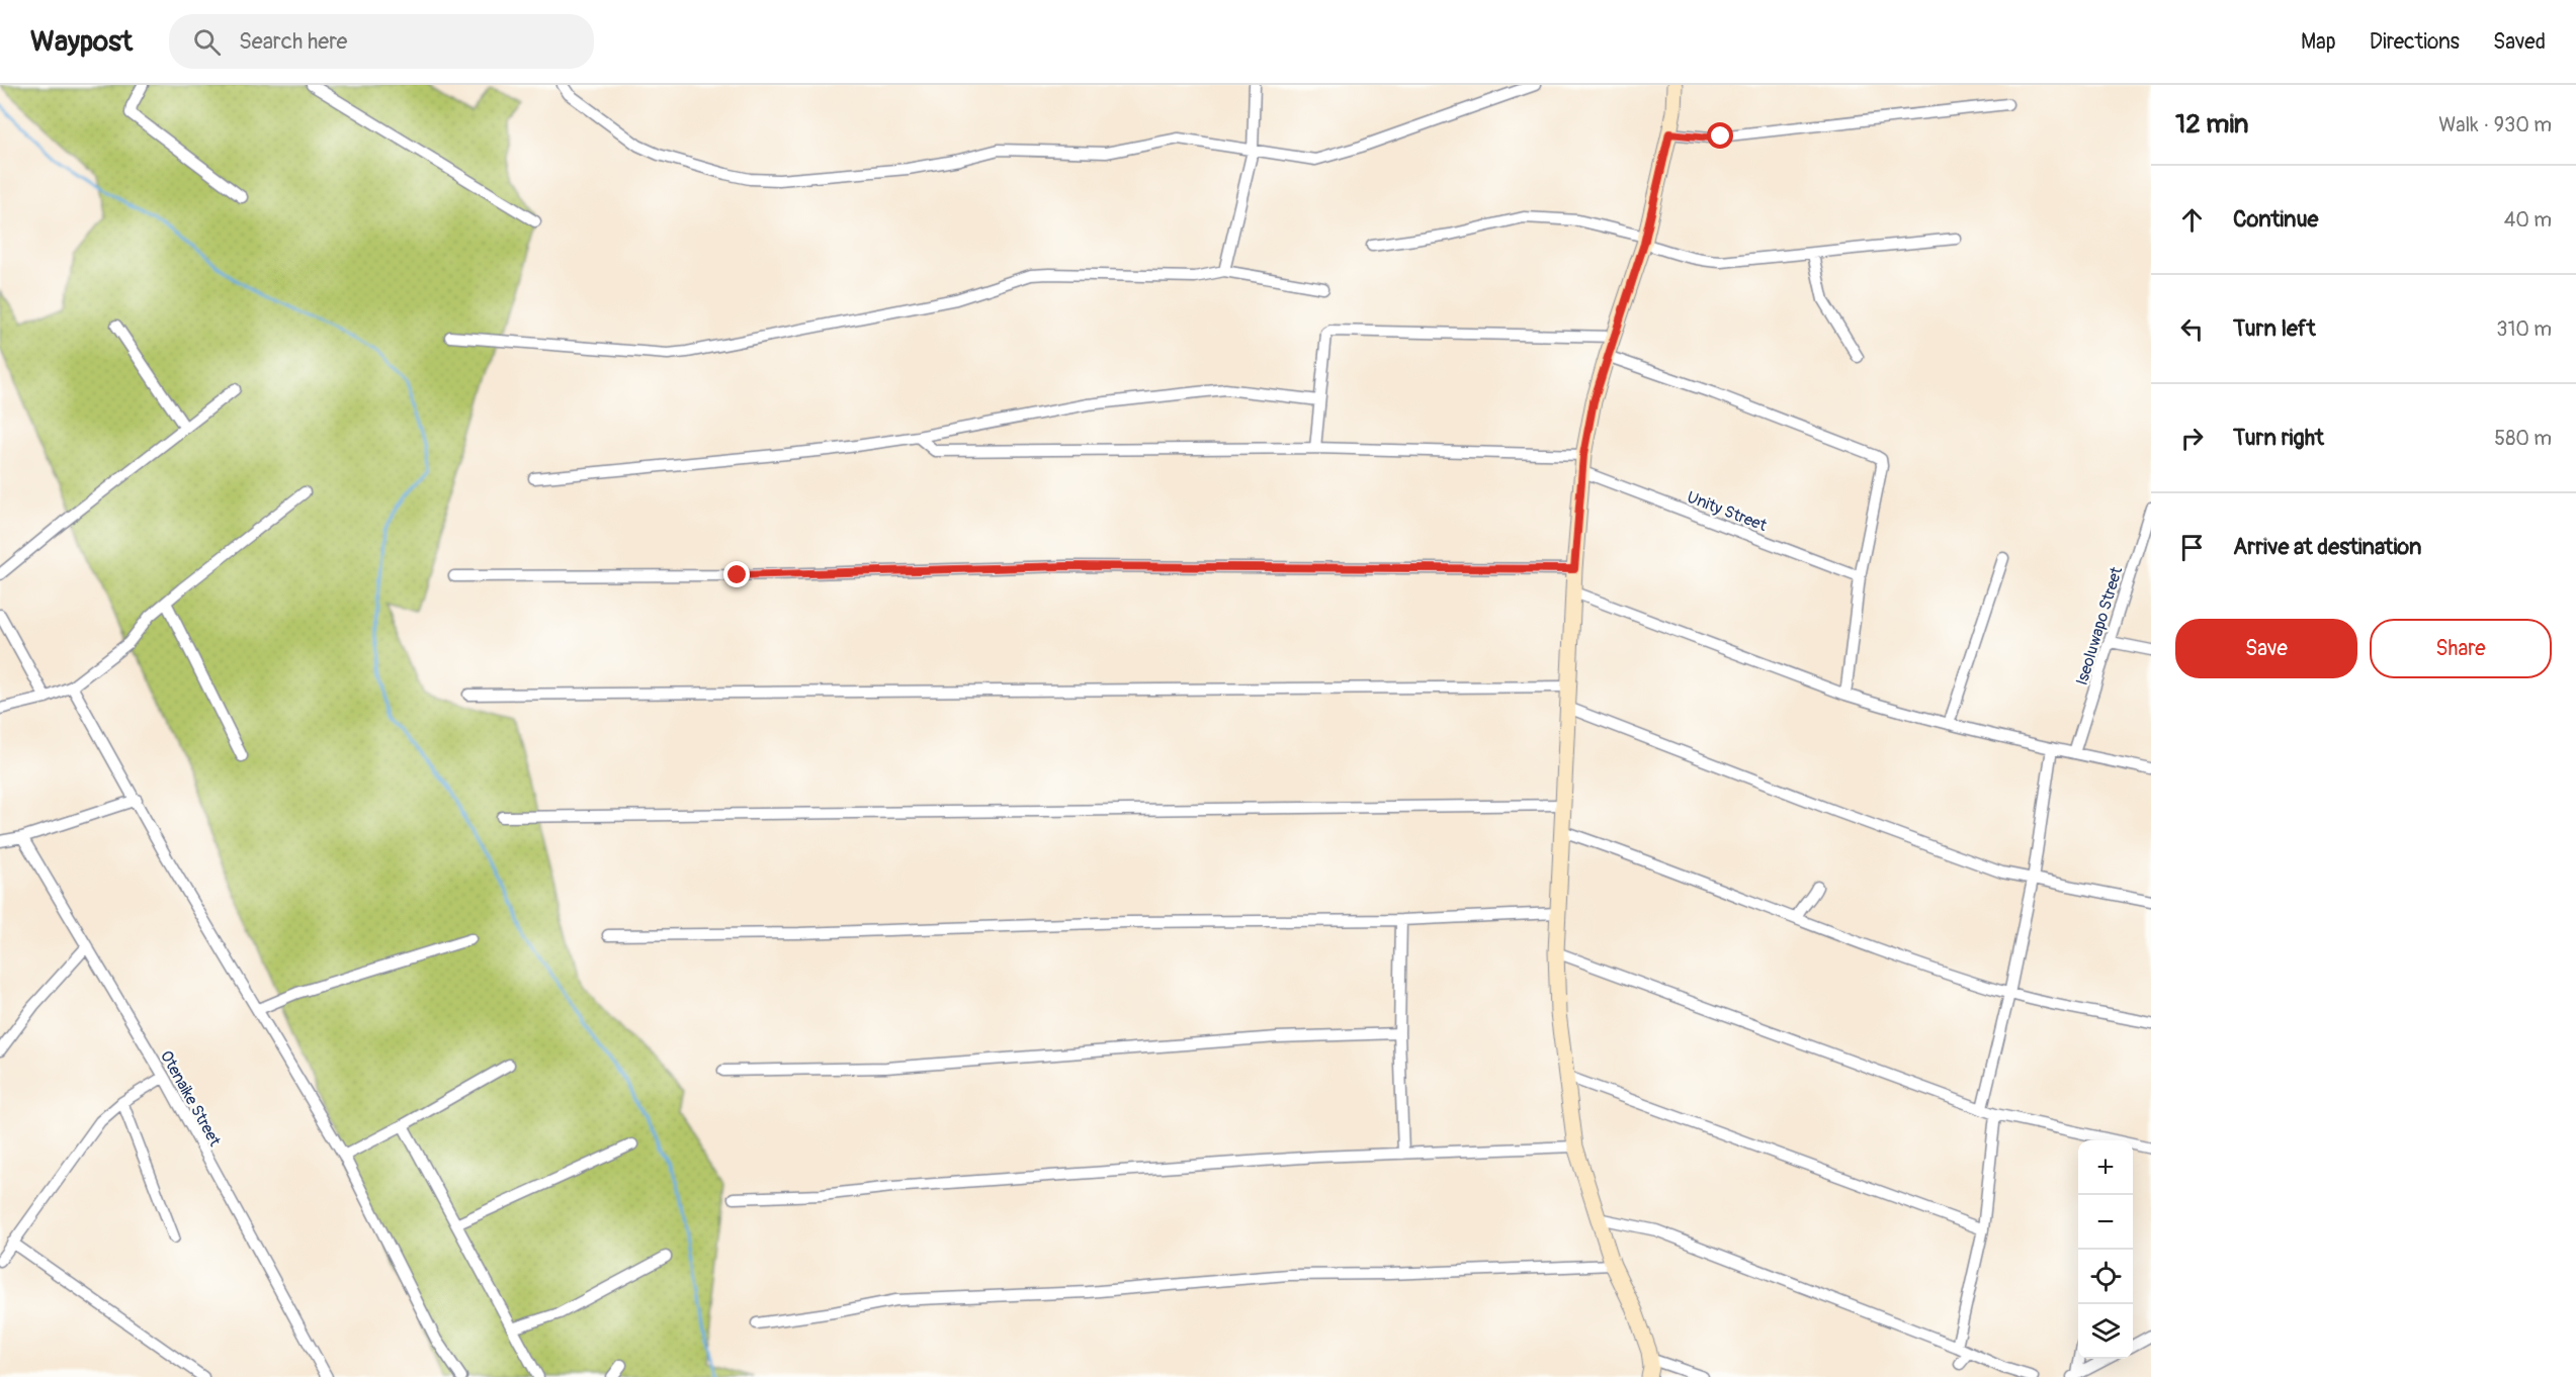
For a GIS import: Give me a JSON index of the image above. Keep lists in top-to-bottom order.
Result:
{
  "streets": {
    "street": ["Unity Street", "Iseoluwapo Street", "Otenaike Street"]
  },
  "page": {
    "header": "Waypost",
    "search": "Search here",
    "nav": ["Map", "Directions", "Saved"],
    "heading": ["12 min", "Walk · 930 m"],
    "list": [
      ["Continue", "40 m"],
      ["Turn left", "310 m"],
      ["Turn right", "580 m"],
      "Arrive at destination"
    ],
    "buttons": ["Save", "Share"],
    "map_buttons": ["+", "−"]
  }
}
